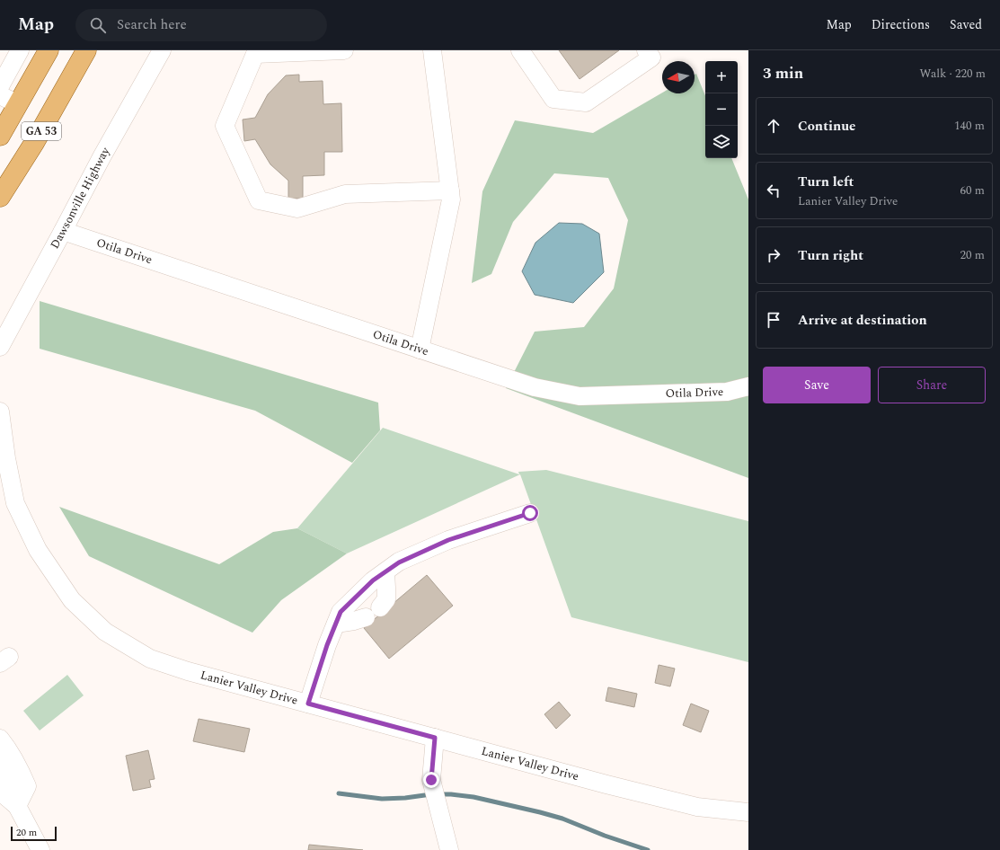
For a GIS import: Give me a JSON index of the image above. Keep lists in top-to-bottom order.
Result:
{
  "streets": {
    "main road": ["GA 53"],
    "street": ["Dawsonville Highway", "Otila Drive", "Lanier Valley Drive"]
  },
  "crossings": [
    ["Dawsonville Highway", "Otila Drive"]
  ],
  "scale_bar": "20 m",
  "north": "left",
  "page": {
    "header": "Map",
    "search": "Search here",
    "nav": ["Map", "Directions", "Saved"],
    "heading": ["3 min", "Walk · 220 m"],
    "map_buttons": ["+", "−"],
    "list": [
      ["Continue", "140 m"],
      ["Turn left", "Lanier Valley Drive", "60 m"],
      ["Turn right", "20 m"],
      "Arrive at destination"
    ],
    "buttons": ["Save", "Share"],
    "scale": "20 m"
  }
}
